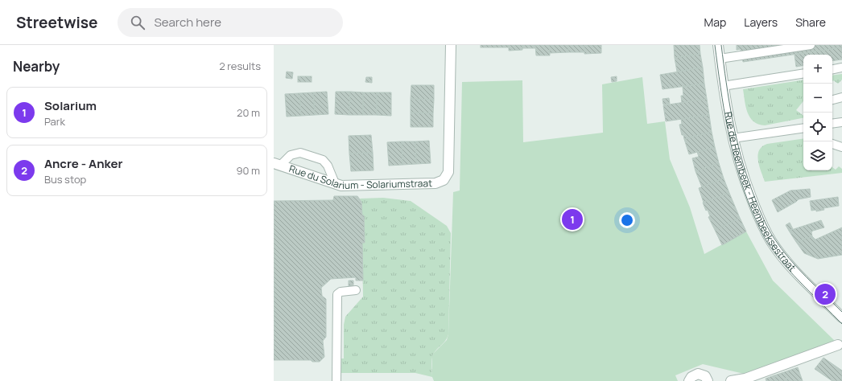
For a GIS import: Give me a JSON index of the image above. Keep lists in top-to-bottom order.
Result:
{
  "streets": {
    "street": ["Rue du Solarium - Solariumstraat", "Rue de Heembeek - Heembeeksestraat"]
  },
  "page": {
    "header": "Streetwise",
    "search": "Search here",
    "nav": ["Map", "Layers", "Share"],
    "heading": ["Nearby", "2 results"],
    "map_buttons": ["+", "−"],
    "list": [
      {
        "mark": "1",
        "name": "Solarium",
        "note": "Park",
        "value": "20 m"
      },
      {
        "mark": "2",
        "name": "Ancre - Anker",
        "note": "Bus stop",
        "value": "90 m"
      }
    ],
    "pins": ["1", "2"]
  }
}
